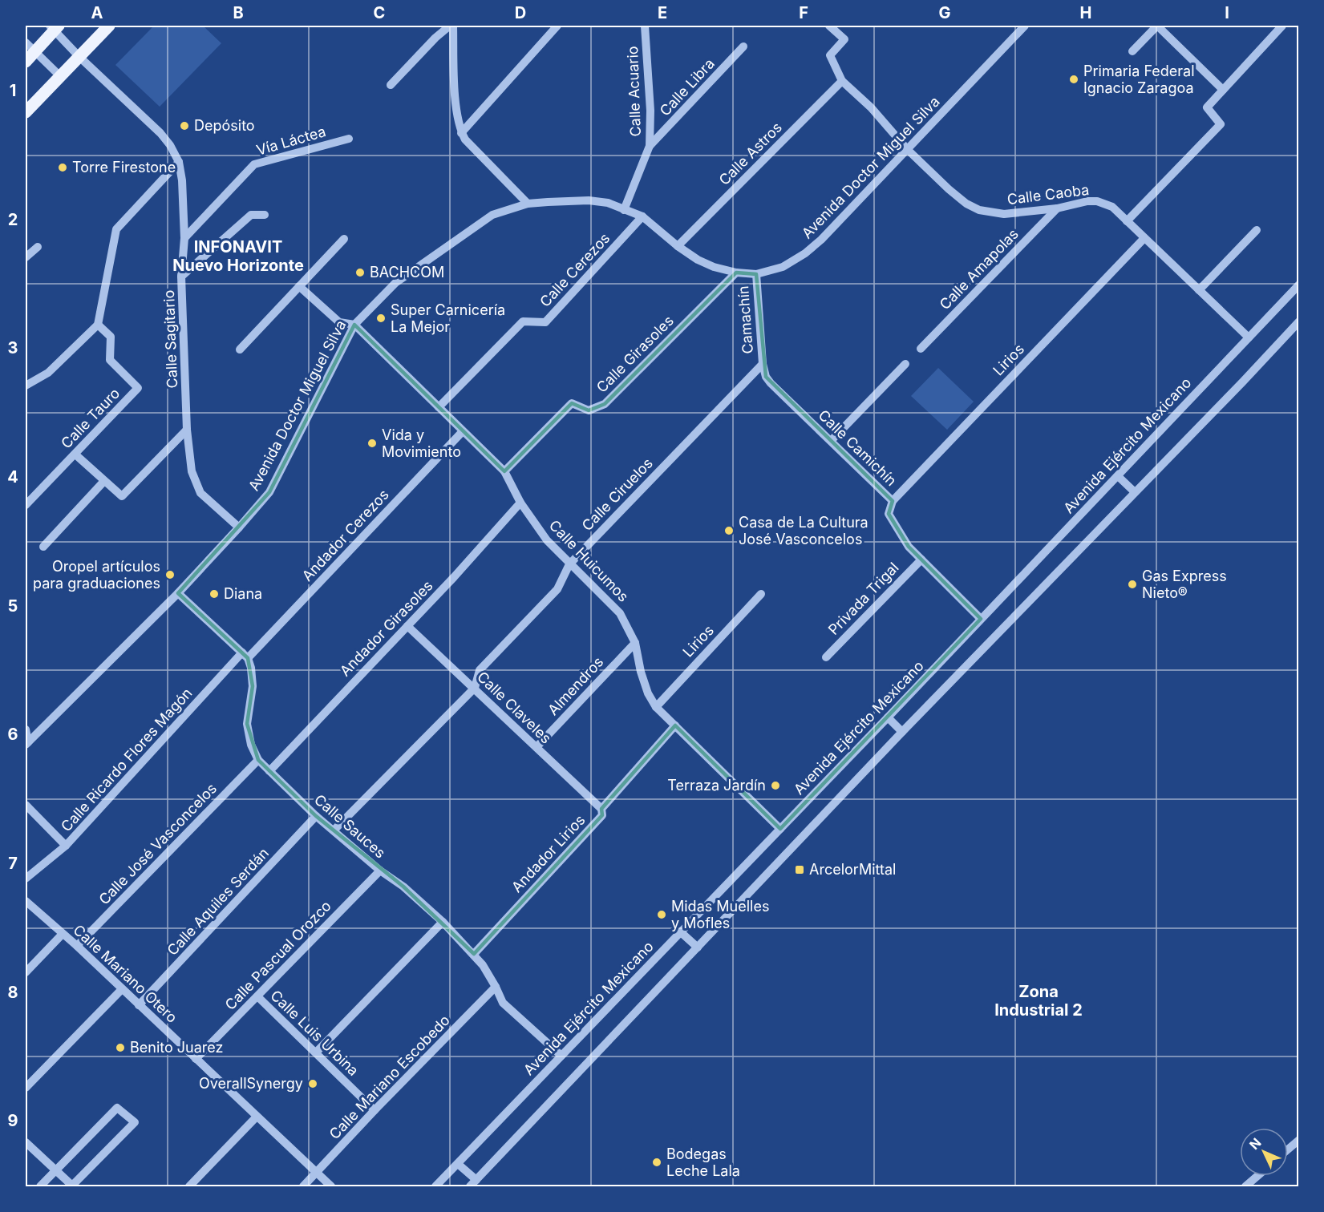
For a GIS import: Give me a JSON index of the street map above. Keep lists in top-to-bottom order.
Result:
{
  "streets": {
    "street": [
      "Calle Libra",
      "Calle Acuario",
      "Vía Láctea",
      "Calle Astros",
      "Avenida Doctor Miguel Silva",
      "Calle Caoba",
      "Calle Amapolas",
      "Calle Cerezos",
      "Camachín",
      "Calle Sagitario",
      "Calle Girasoles",
      "Lirios",
      "Calle Tauro",
      "Avenida Ejército Mexicano",
      "Calle Camichín",
      "Calle Ciruelos",
      "Andador Cerezos",
      "Calle Huicumos",
      "Privada Trigal",
      "Andador Girasoles",
      "Almendros",
      "Calle Claveles",
      "Calle Ricardo Flores Magón",
      "Calle Sauces",
      "Calle José Vasconcelos",
      "Andador Lirios",
      "Calle Aquiles Serdán",
      "Calle Pascual Orozco",
      "Calle Mariano Otero",
      "Calle Luis Urbina",
      "Calle Mariano Escobedo"
    ]
  },
  "crossings": [
    ["Calle Libra", "Calle Acuario"],
    ["Calle Acuario", "Avenida Doctor Miguel Silva"],
    ["Vía Láctea", "Calle Sagitario"],
    ["Calle Astros", "Avenida Doctor Miguel Silva"],
    ["Calle Astros", "Calle Caoba"],
    ["Avenida Doctor Miguel Silva", "Calle Caoba"],
    ["Avenida Doctor Miguel Silva", "Calle Cerezos"],
    ["Avenida Doctor Miguel Silva", "Camachín"],
    ["Avenida Doctor Miguel Silva", "Calle Sagitario"],
    ["Avenida Doctor Miguel Silva", "Calle Girasoles"],
    ["Avenida Doctor Miguel Silva", "Calle Huicumos"],
    ["Calle Caoba", "Calle Amapolas"],
    ["Calle Caoba", "Lirios"],
    ["Calle Caoba", "Avenida Ejército Mexicano"],
    ["Calle Cerezos", "Calle Huicumos"],
    ["Camachín", "Calle Camichín"],
    ["Camachín", "Calle Ciruelos"],
    ["Calle Girasoles", "Calle Huicumos"],
    ["Lirios", "Calle Camichín"],
    ["Lirios", "Calle Huicumos"],
    ["Avenida Ejército Mexicano", "Calle Camichín"],
    ["Avenida Ejército Mexicano", "Calle Huicumos"],
    ["Avenida Ejército Mexicano", "Calle Sauces"],
    ["Calle Camichín", "Calle Ciruelos"],
    ["Calle Camichín", "Privada Trigal"],
    ["Calle Ciruelos", "Calle Huicumos"],
    ["Calle Ciruelos", "Calle Claveles"],
    ["Andador Cerezos", "Calle Huicumos"],
    ["Andador Cerezos", "Calle Ricardo Flores Magón"],
    ["Andador Cerezos", "Calle Sauces"],
    ["Calle Huicumos", "Andador Girasoles"],
    ["Calle Huicumos", "Almendros"],
    ["Calle Huicumos", "Andador Lirios"],
    ["Andador Girasoles", "Calle Claveles"],
    ["Andador Girasoles", "Calle Sauces"],
    ["Almendros", "Calle Claveles"],
    ["Calle Claveles", "Andador Lirios"],
    ["Calle Ricardo Flores Magón", "Calle Sauces"],
    ["Calle Sauces", "Calle José Vasconcelos"],
    ["Calle Sauces", "Andador Lirios"],
    ["Calle Sauces", "Calle Aquiles Serdán"],
    ["Calle Sauces", "Calle Pascual Orozco"],
    ["Calle Sauces", "Calle Mariano Escobedo"],
    ["Calle José Vasconcelos", "Calle Mariano Otero"],
    ["Calle Aquiles Serdán", "Calle Mariano Otero"],
    ["Calle Pascual Orozco", "Calle Mariano Otero"],
    ["Calle Pascual Orozco", "Calle Luis Urbina"],
    ["Calle Mariano Otero", "Calle Mariano Escobedo"],
    ["Calle Luis Urbina", "Calle Mariano Escobedo"]
  ],
  "districts": ["INFONAVIT Nuevo Horizonte", "Zona Industrial 2"],
  "places": {
    "other": [
      "Primaria Federal Ignacio Zaragoa",
      "Depósito",
      "Torre Firestone",
      "BACHCOM",
      "Super Carnicería La Mejor",
      "Vida y Movimiento",
      "Casa de La Cultura José Vasconcelos",
      "Oropel artículos para graduaciones",
      "Gas Express Nieto®",
      "Diana",
      "Terraza Jardín",
      "Midas Muelles y Mofles",
      "Benito Juarez",
      "OverallSynergy",
      "Bodegas Leche Lala"
    ],
    "transit": ["ArcelorMittal"]
  },
  "north": "top left",
  "grid": {
    "columns": [
      "A",
      "B",
      "C",
      "D",
      "E",
      "F",
      "G",
      "H",
      "I"
    ],
    "rows": [
      "1",
      "2",
      "3",
      "4",
      "5",
      "6",
      "7",
      "8",
      "9"
    ]
  }
}
